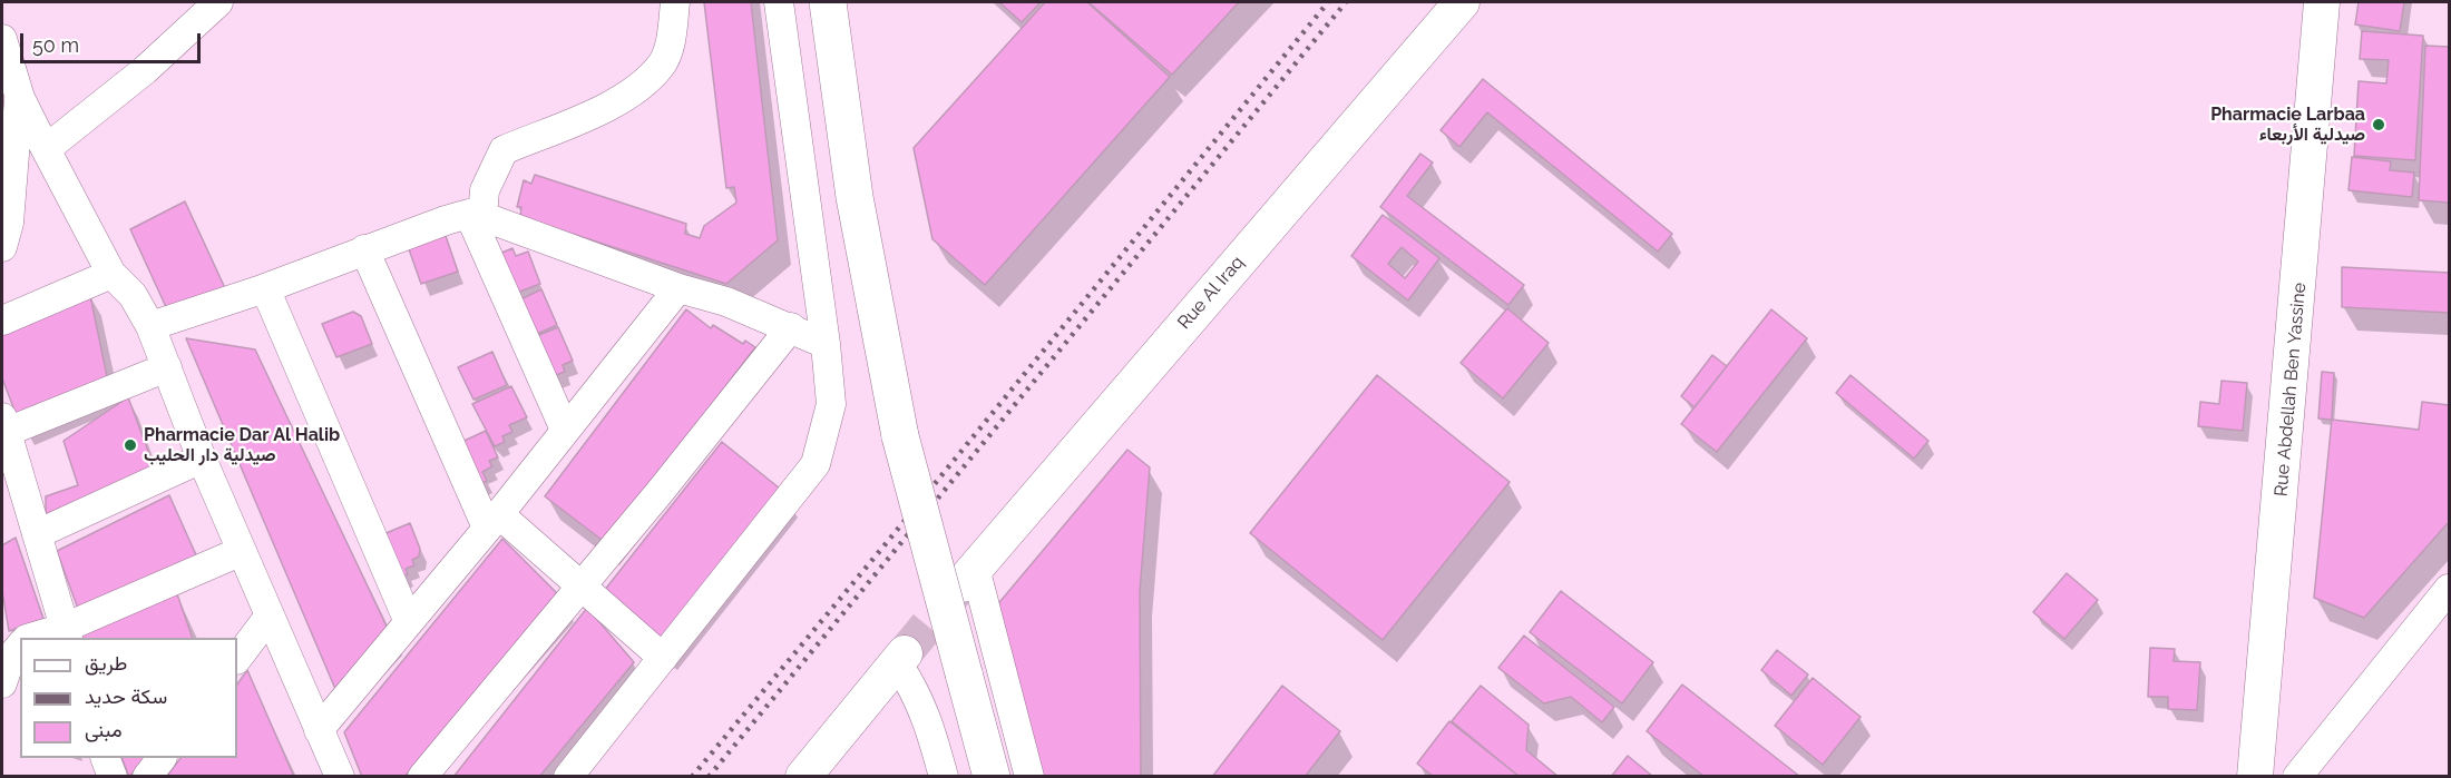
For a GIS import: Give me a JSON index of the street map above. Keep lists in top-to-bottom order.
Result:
{
  "streets": {
    "street": ["Rue Al Iraq", "Rue Abdellah Ben Yassine"]
  },
  "places": ["Pharmacie Larbaa صيدلية الأربعاء", "Pharmacie Dar Al Halib صيدلية دار الحليب"],
  "legend": ["طريق", "سكة حديد", "مبنى"],
  "scale_bar": "50 m"
}
